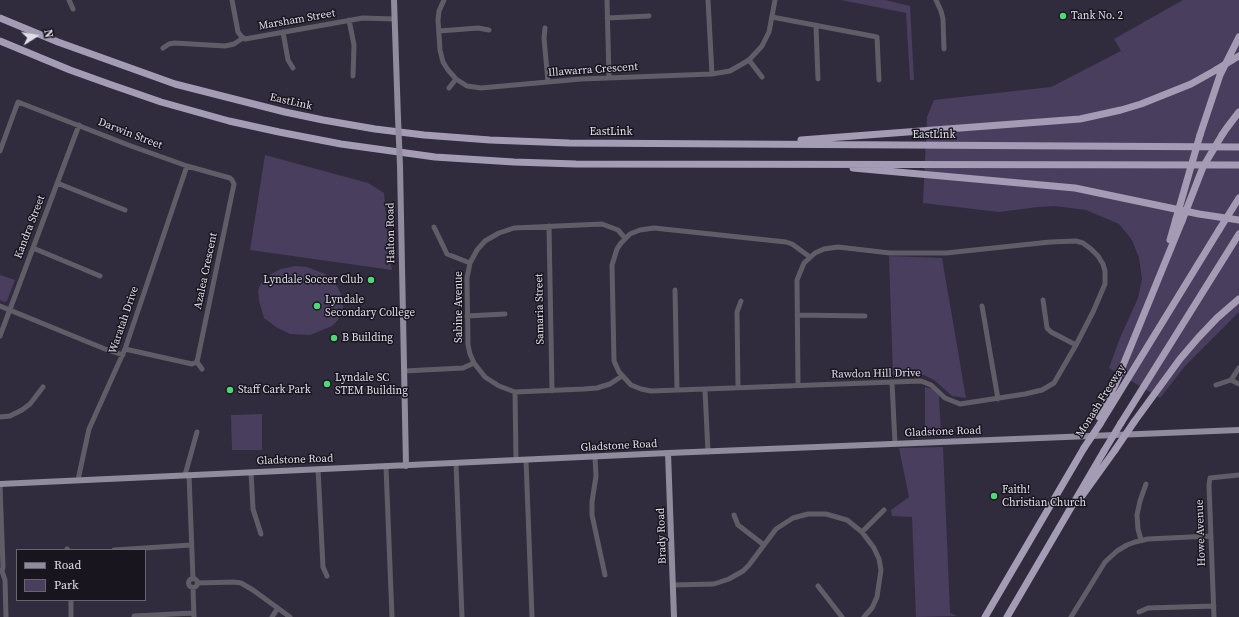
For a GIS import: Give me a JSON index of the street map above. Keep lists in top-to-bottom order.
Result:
{
  "streets": {
    "highway": ["EastLink", "Monash Freeway"],
    "main road": ["Halton Road", "Gladstone Road", "Brady Road"],
    "street": [
      "Marsham Street",
      "Illawarra Crescent",
      "Darwin Street",
      "Kandra Street",
      "Azalea Crescent",
      "Sabine Avenue",
      "Samaria Street",
      "Waratah Drive",
      "Rawdon Hill Drive",
      "Howe Avenue"
    ]
  },
  "crossings": [
    ["Marsham Street", "Halton Road"],
    ["Darwin Street", "Kandra Street"],
    ["Darwin Street", "Azalea Crescent"],
    ["Darwin Street", "Waratah Drive"],
    ["Halton Road", "Gladstone Road"],
    ["Sabine Avenue", "Samaria Street"],
    ["Sabine Avenue", "Rawdon Hill Drive"],
    ["Waratah Drive", "Gladstone Road"],
    ["Gladstone Road", "Brady Road"]
  ],
  "places": [
    "Tank No. 2",
    "Lyndale Soccer Club",
    "Lyndale Secondary College",
    "B Building",
    "Lyndale SC STEM Building",
    "Staff Cark Park",
    "Faith! Christian Church"
  ],
  "legend": ["Road", "Park"],
  "north": "right"
}
